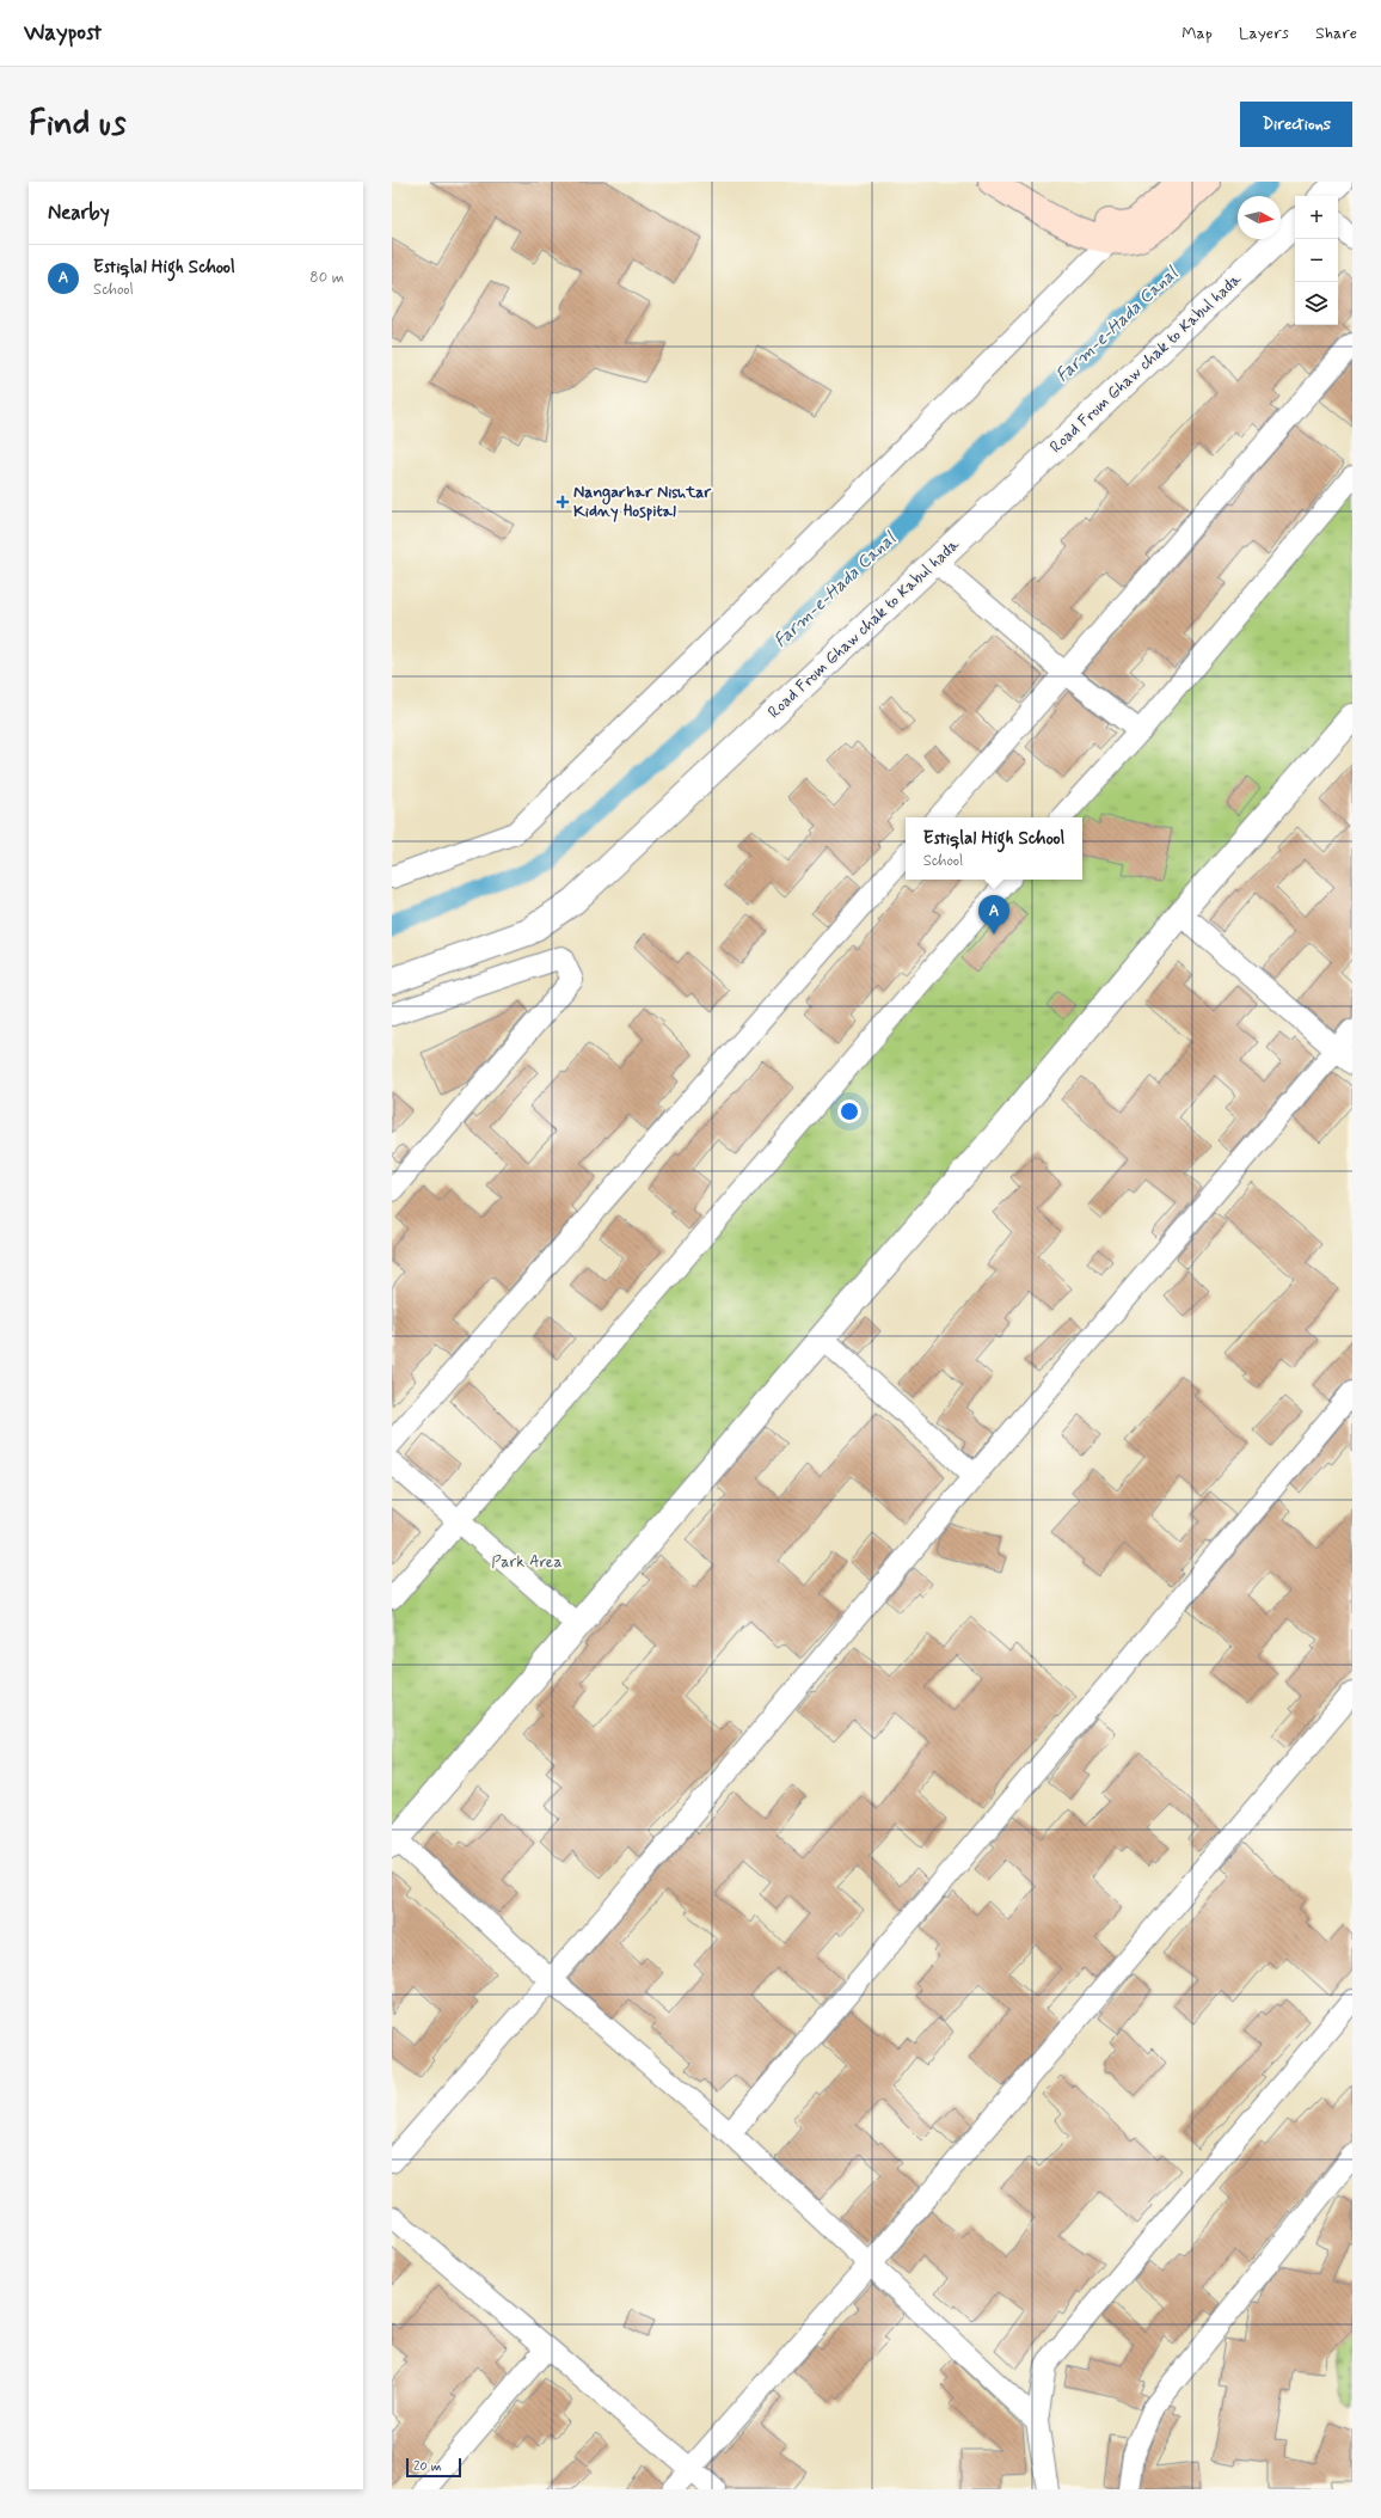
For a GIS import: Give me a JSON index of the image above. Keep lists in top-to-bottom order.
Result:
{
  "streets": {
    "street": ["Road From Ghaw chak to Kabul hada"]
  },
  "water": ["Farm-e-Hada Canal"],
  "parks": ["Park Area"],
  "places": {
    "health": ["Nangarhar Nishtar Kidny Hospital"]
  },
  "scale_bar": "20 m",
  "north": "right",
  "page": {
    "header": "Waypost",
    "nav": ["Map", "Layers", "Share"],
    "buttons": "Directions",
    "title": "Find us",
    "heading": "Nearby",
    "map_buttons": ["+", "−"],
    "list": [
      {
        "mark": "A",
        "name": "Estiqlal High School",
        "note": "School",
        "value": "80 m"
      }
    ],
    "popup": ["Estiqlal High School", "School"],
    "pins": "A",
    "scale": "20 m"
  }
}
